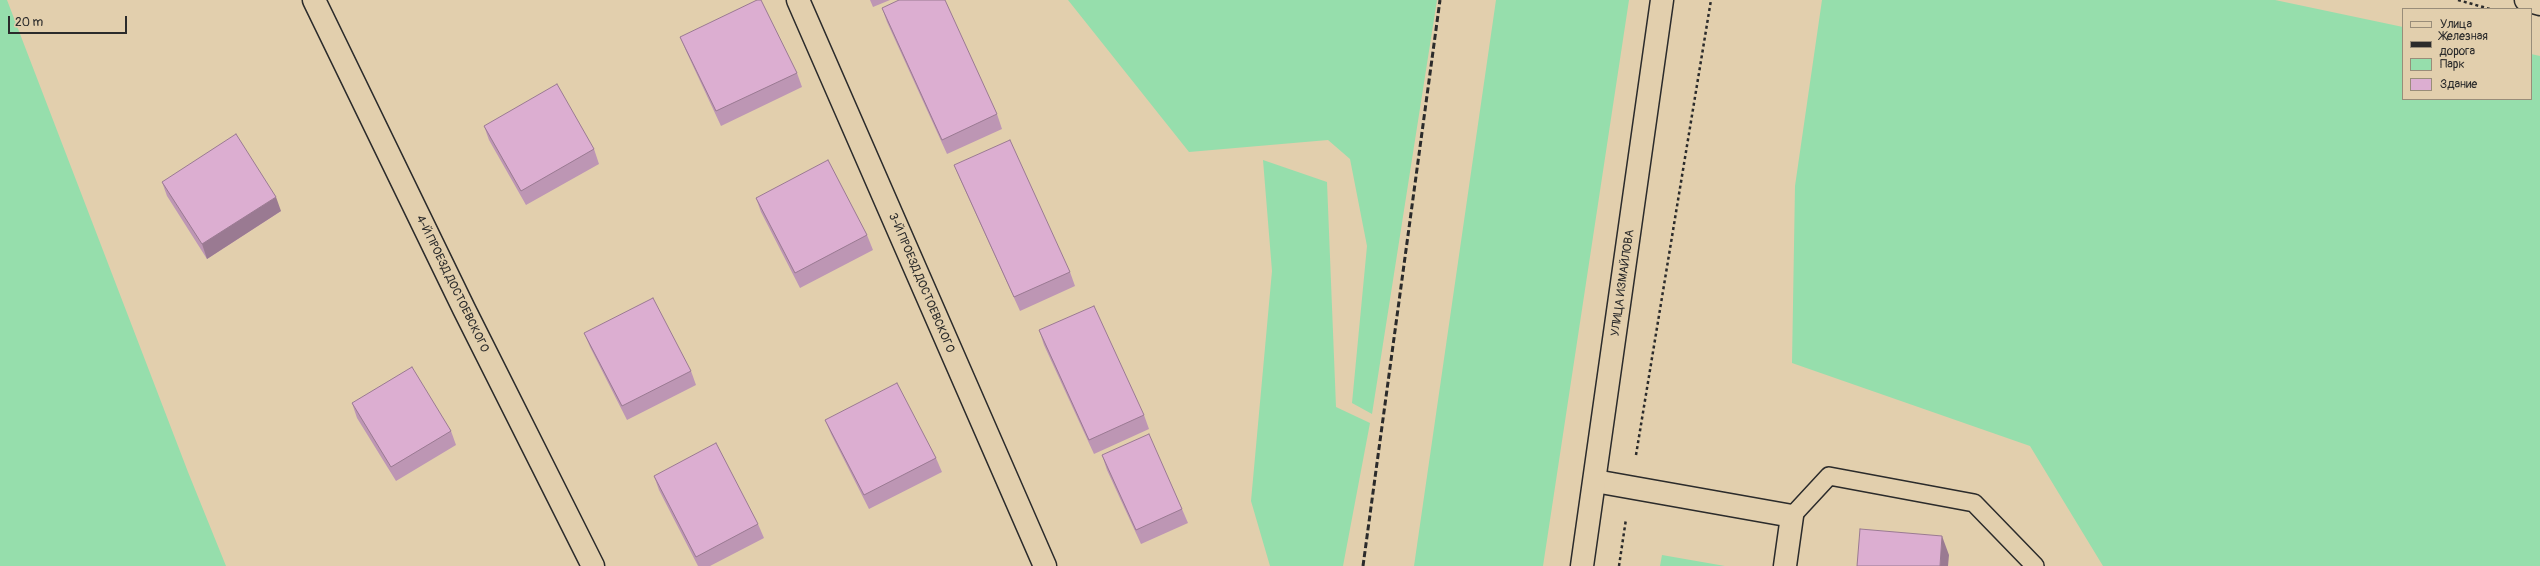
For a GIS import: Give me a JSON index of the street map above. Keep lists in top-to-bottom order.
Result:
{
  "streets": {
    "street": ["3-Й ПРОЕЗД ДОСТОЕВСКОГО", "УЛИЦА ИЗМАЙЛОВА", "4-Й ПРОЕЗД ДОСТОЕВСКОГО"]
  },
  "legend": [
    "Улица",
    "Железная дорога",
    "Парк",
    "Здание"
  ],
  "scale_bar": "20 m"
}
